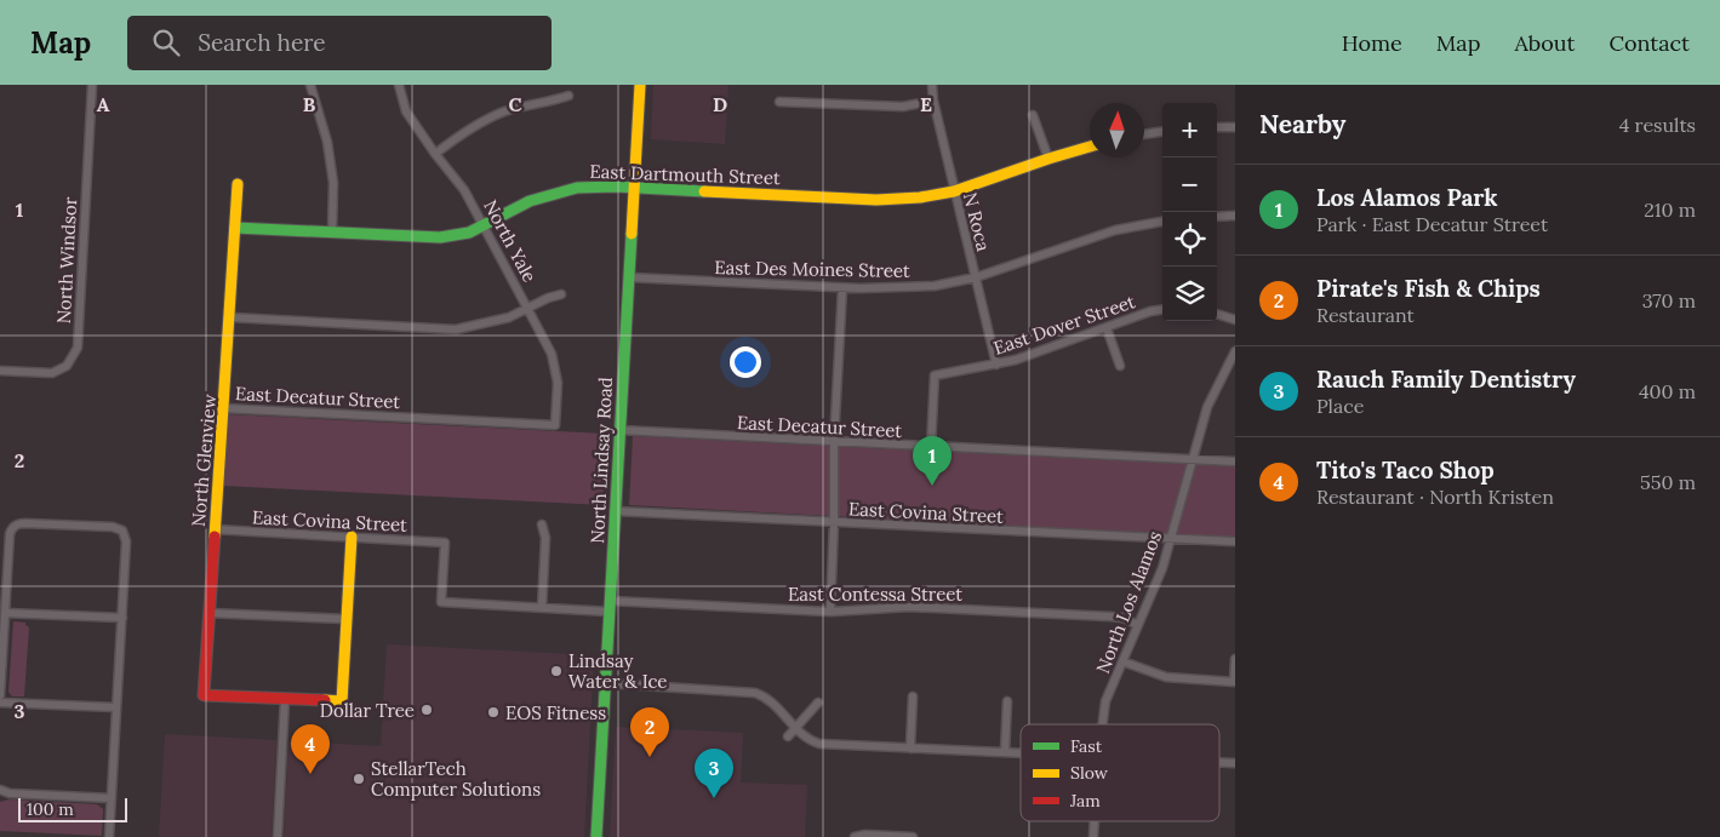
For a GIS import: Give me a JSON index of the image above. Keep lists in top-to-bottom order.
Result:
{
  "streets": {
    "street": [
      "East Dartmouth Street",
      "N Roca",
      "North Yale",
      "North Windsor",
      "East Des Moines Street",
      "East Dover Street",
      "East Decatur Street",
      "North Glenview",
      "North Lindsay Road",
      "East Covina Street",
      "East Contessa Street",
      "North Los Alamos"
    ]
  },
  "crossings": [
    ["East Dartmouth Street", "N Roca"],
    ["East Dartmouth Street", "North Yale"],
    ["East Dartmouth Street", "North Glenview"],
    ["East Dartmouth Street", "North Lindsay Road"],
    ["N Roca", "East Des Moines Street"],
    ["N Roca", "East Dover Street"],
    ["North Yale", "East Decatur Street"],
    ["East Des Moines Street", "North Lindsay Road"],
    ["East Dover Street", "East Decatur Street"],
    ["East Decatur Street", "North Glenview"],
    ["East Decatur Street", "North Lindsay Road"],
    ["East Decatur Street", "North Los Alamos"],
    ["North Glenview", "East Covina Street"],
    ["North Lindsay Road", "East Covina Street"],
    ["North Lindsay Road", "East Contessa Street"],
    ["East Covina Street", "East Contessa Street"],
    ["East Covina Street", "North Los Alamos"],
    ["East Contessa Street", "North Los Alamos"]
  ],
  "places": [
    "Lindsay Water & Ice",
    "Dollar Tree",
    "EOS Fitness",
    "StellarTech Computer Solutions"
  ],
  "legend": ["Fast", "Slow", "Jam"],
  "scale_bar": "100 m",
  "north": "top",
  "page": {
    "header": "Map",
    "search": "Search here",
    "nav": [
      "Home",
      "Map",
      "About",
      "Contact"
    ],
    "heading": ["Nearby", "4 results"],
    "map_buttons": ["+", "−"],
    "list": [
      {
        "mark": "1",
        "name": "Los Alamos Park",
        "note": "Park · East Decatur Street",
        "value": "210 m"
      },
      {
        "mark": "2",
        "name": "Pirate's Fish & Chips",
        "note": "Restaurant",
        "value": "370 m"
      },
      {
        "mark": "3",
        "name": "Rauch Family Dentistry",
        "note": "Place",
        "value": "400 m"
      },
      {
        "mark": "4",
        "name": "Tito's Taco Shop",
        "note": "Restaurant · North Kristen",
        "value": "550 m"
      }
    ],
    "pins": [
      "1",
      "2",
      "4",
      "3"
    ],
    "scale": "100 m"
  },
  "grid": {
    "columns": [
      "A",
      "B",
      "C",
      "D",
      "E"
    ],
    "rows": ["1", "2", "3"]
  }
}
